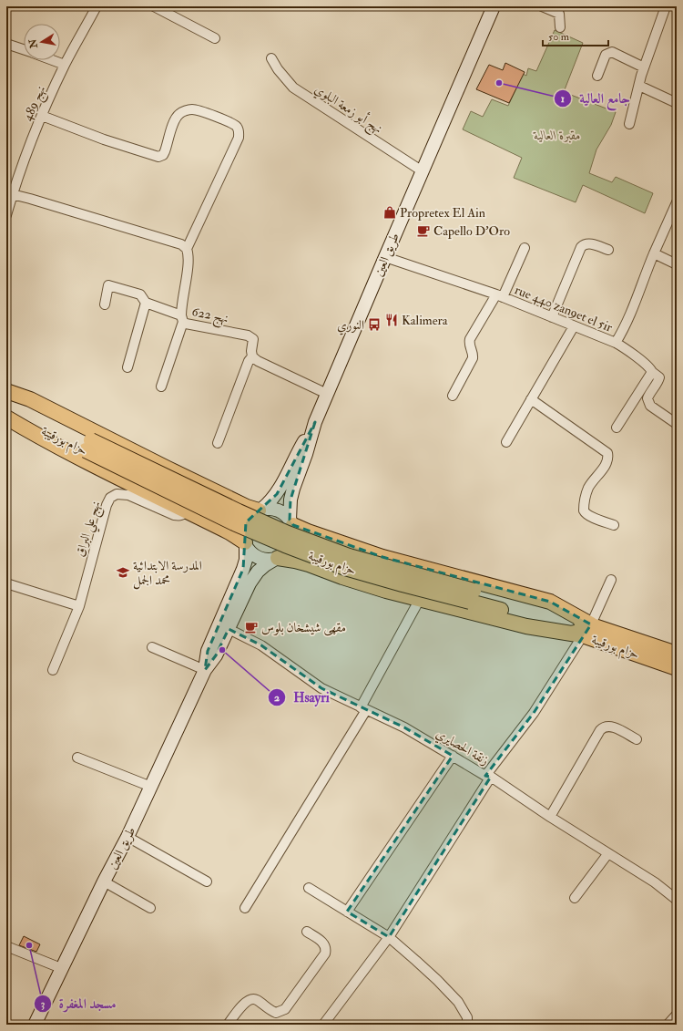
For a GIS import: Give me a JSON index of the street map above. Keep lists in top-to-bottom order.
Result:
{
  "streets": {
    "highway": ["حزام بورقيبة"],
    "main road": ["طريق العين"],
    "street": [
      "نهج 489",
      "نهج أبو زمعة البلوي",
      "rue 440 zan9et el 5ir",
      "نهج 622",
      "نهج علي البراق",
      "زنقة الحصايري"
    ]
  },
  "crossings": [
    ["نهج أبو زمعة البلوي", "طريق العين"],
    ["طريق العين", "rue 440 zan9et el 5ir"],
    ["طريق العين", "زنقة الحصايري"]
  ],
  "parks": ["مقبرة العالية"],
  "places": {
    "other": ["جامع العالية", "Hsayri", "مسجد المغفرة"],
    "shop": ["Propretex El Ain"],
    "cafe": ["Capello D'Oro", "مقهى شيشخان بلوس"],
    "restaurant": ["Kalimera"],
    "bus stop": ["النوري"],
    "school or university": ["المدرسة الابتدائية محمد الجمل"]
  },
  "scale_bar": "50 m",
  "north": "left"
}
